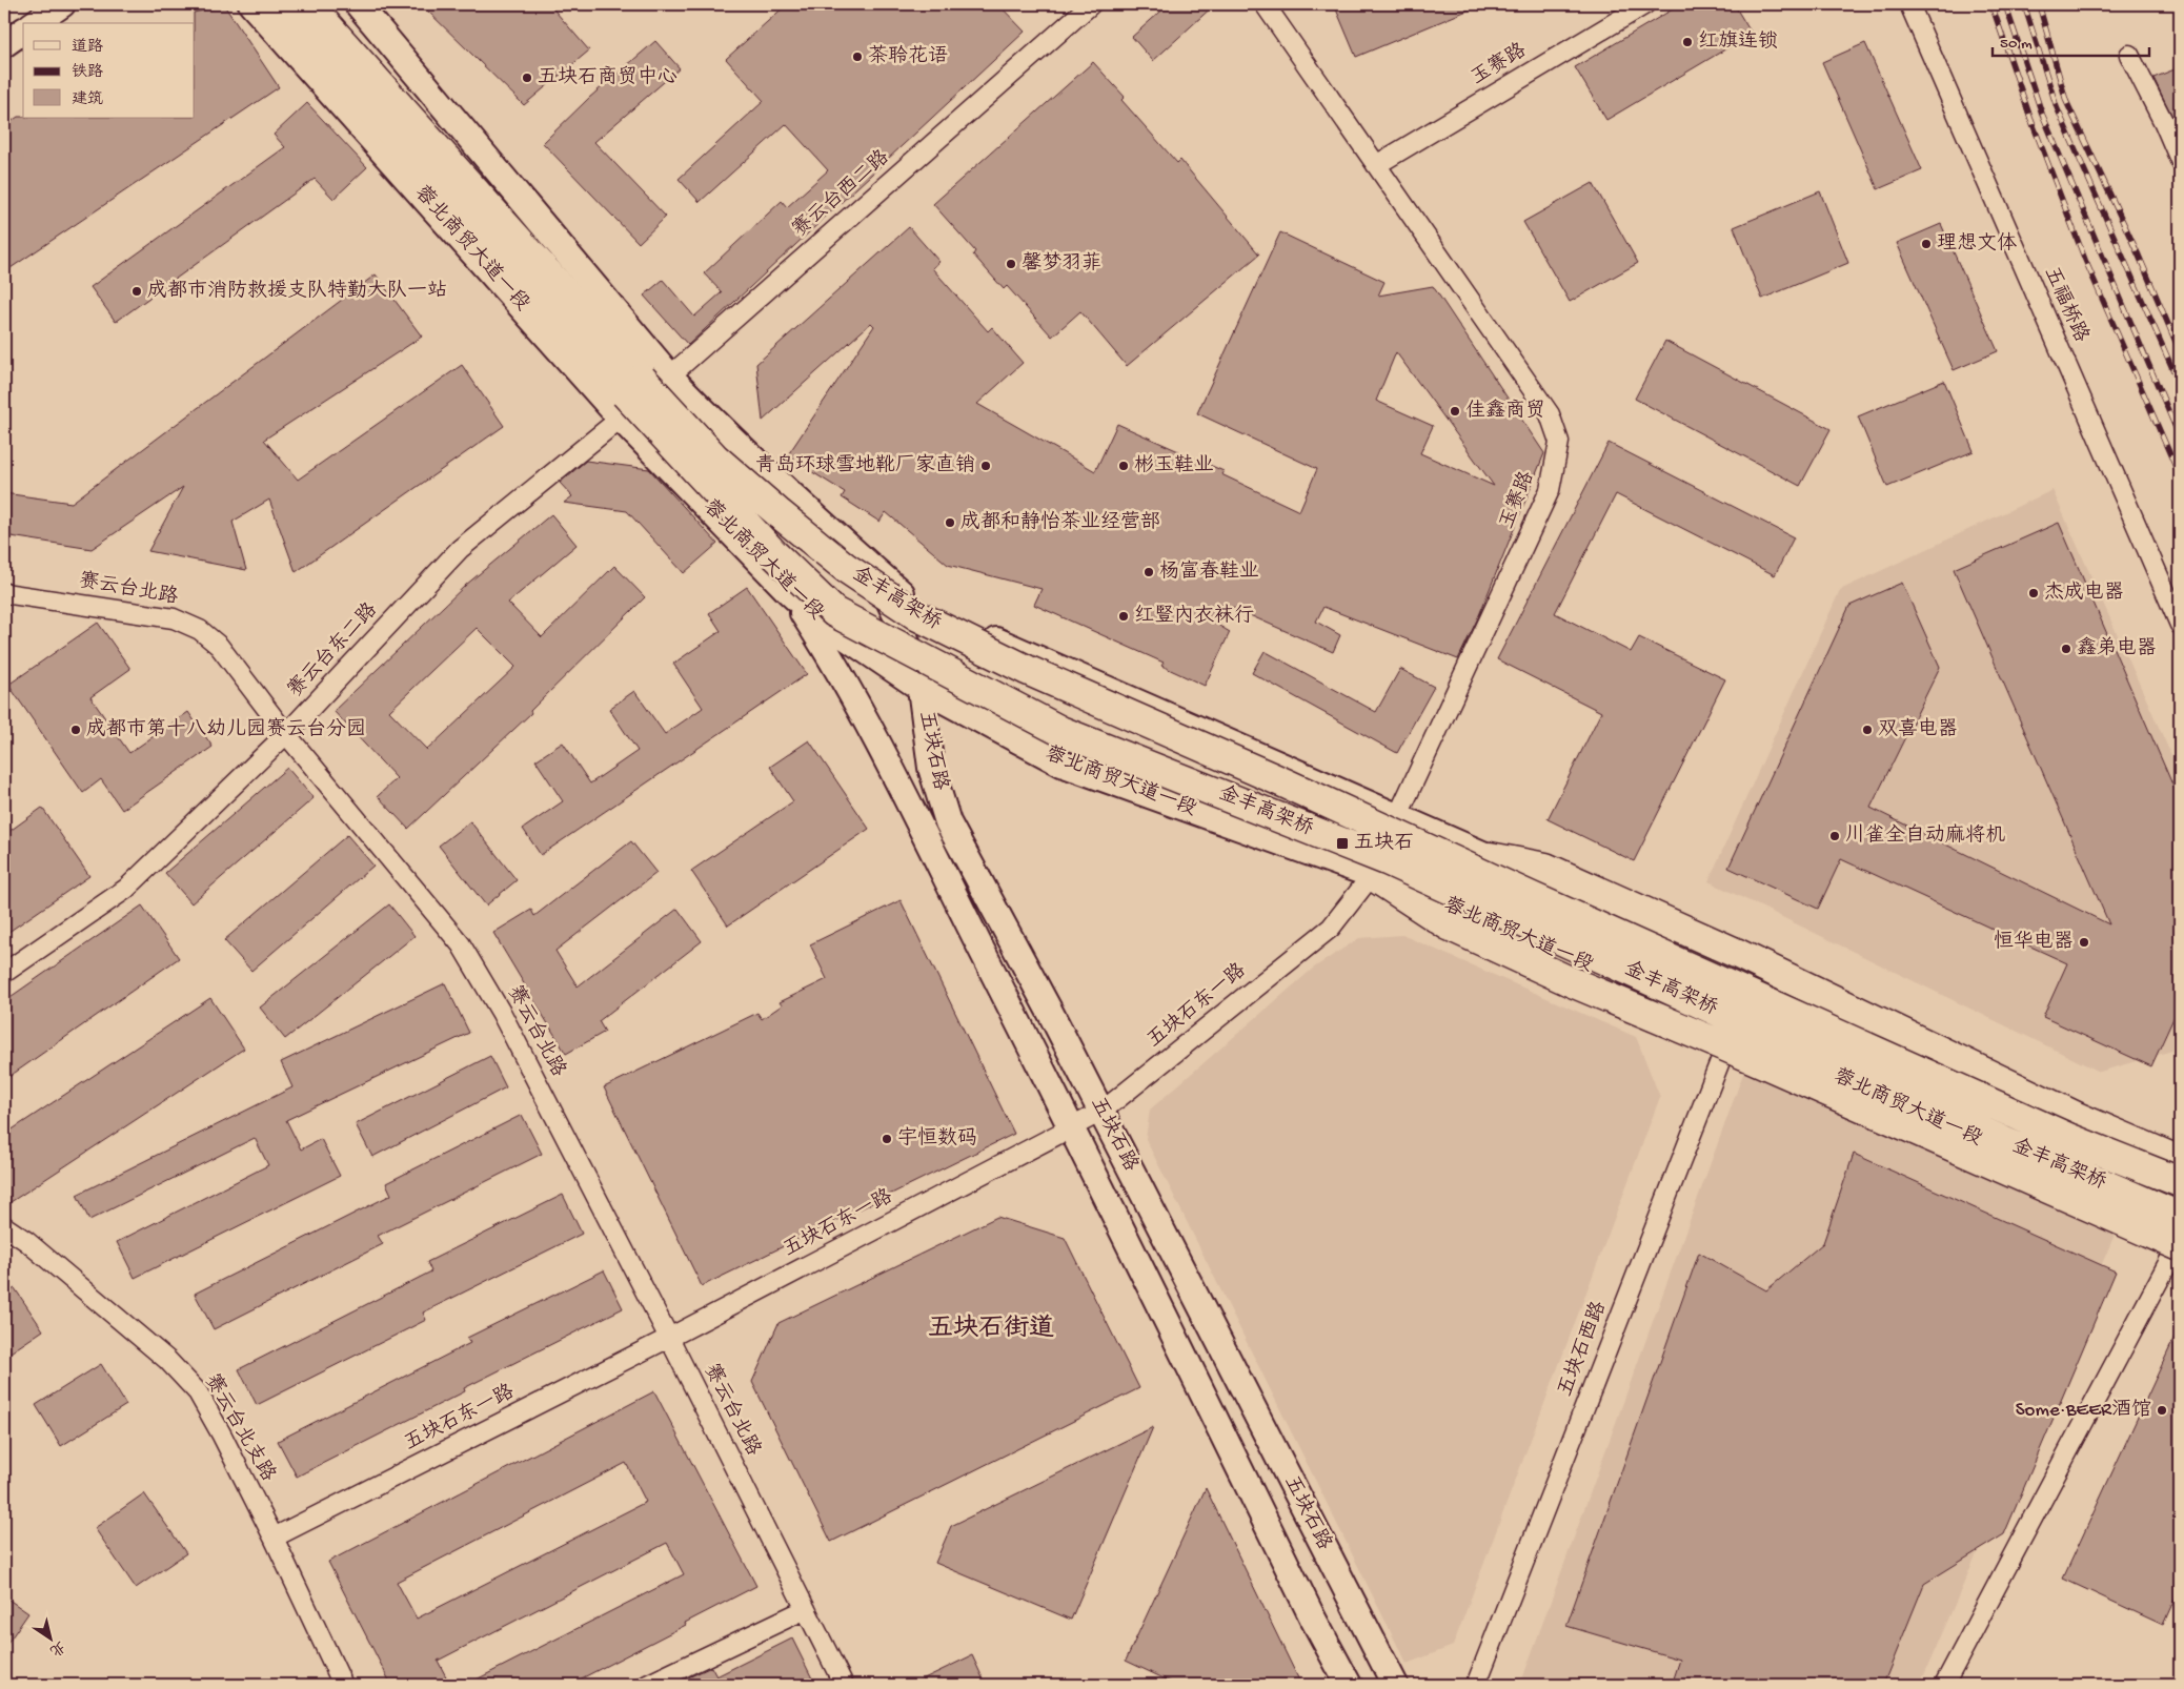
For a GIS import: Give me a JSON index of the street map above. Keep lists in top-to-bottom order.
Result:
{
  "streets": {
    "highway": ["蓉北商贸大道一段", "金丰高架桥"],
    "main road": ["五块石路"],
    "street": [
      "玉赛路",
      "赛云台西二路",
      "五福桥路",
      "赛云台北路",
      "赛云台东二路",
      "五块石东一路",
      "五块石西路",
      "赛云台北支路"
    ]
  },
  "crossings": [
    ["玉赛路", "蓉北商贸大道一段"],
    ["玉赛路", "五块石东一路"],
    ["赛云台西二路", "蓉北商贸大道一段"],
    ["赛云台西二路", "金丰高架桥"],
    ["赛云台西二路", "赛云台东二路"],
    ["蓉北商贸大道一段", "金丰高架桥"],
    ["蓉北商贸大道一段", "赛云台东二路"],
    ["蓉北商贸大道一段", "五块石路"],
    ["蓉北商贸大道一段", "五块石东一路"],
    ["蓉北商贸大道一段", "五块石西路"],
    ["赛云台北路", "赛云台东二路"],
    ["赛云台北路", "五块石东一路"],
    ["金丰高架桥", "赛云台东二路"],
    ["五块石路", "五块石东一路"],
    ["五块石东一路", "赛云台北支路"]
  ],
  "districts": ["五块石街道"],
  "places": {
    "other": [
      "红旗连锁",
      "茶聆花语",
      "五块石商贸中心",
      "理想文体",
      "馨梦羽菲",
      "成都市消防救援支队特勤大队一站",
      "佳鑫商贸",
      "青岛环球雪地靴厂家直销",
      "彬玉鞋业",
      "成都和静怡茶业经营部",
      "杨富春鞋业",
      "杰成电器",
      "红豎内衣袜行",
      "鑫弟电器",
      "成都市第十八幼儿园赛云台分园",
      "双喜电器",
      "川雀全自动麻将机",
      "恒华电器",
      "宇恒数码",
      "Some·BEER酒馆"
    ],
    "transit": ["五块石"]
  },
  "legend": ["道路", "铁路", "建筑"],
  "scale_bar": "50 m",
  "north": "bottom right"
}
